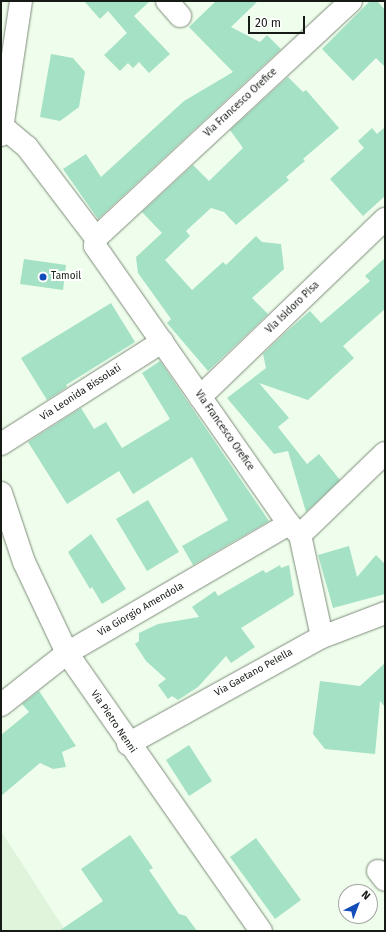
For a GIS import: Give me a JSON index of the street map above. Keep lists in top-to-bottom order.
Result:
{
  "streets": {
    "street": [
      "Via Francesco Orefice",
      "Via Isidoro Pisa",
      "Via Leonida Bissolati",
      "Via Giorgio Amendola",
      "Via Gaetano Pelella",
      "Via Pietro Nenni"
    ]
  },
  "crossings": [
    ["Via Francesco Orefice", "Via Isidoro Pisa"],
    ["Via Francesco Orefice", "Via Leonida Bissolati"],
    ["Via Francesco Orefice", "Via Giorgio Amendola"],
    ["Via Francesco Orefice", "Via Gaetano Pelella"],
    ["Via Giorgio Amendola", "Via Pietro Nenni"],
    ["Via Gaetano Pelella", "Via Pietro Nenni"]
  ],
  "places": ["Tamoil"],
  "scale_bar": "20 m",
  "north": "top right"
}
